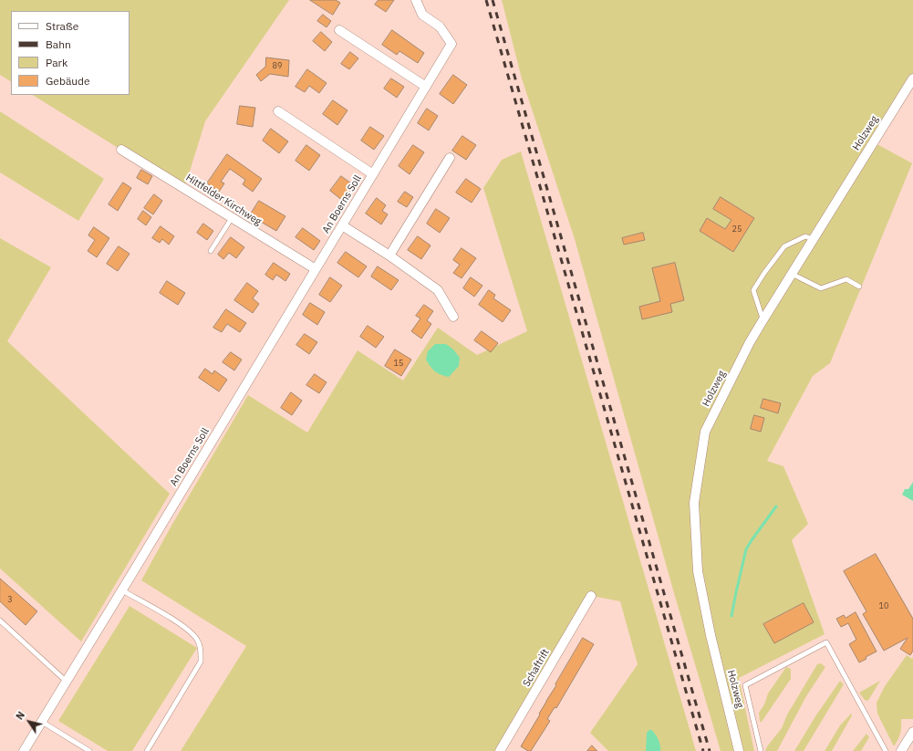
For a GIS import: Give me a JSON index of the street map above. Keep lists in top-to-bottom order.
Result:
{
  "streets": {
    "street": [
      "Holzweg",
      "Hittfelder Kirchweg",
      "An Boerns Soll",
      "Schaftrift"
    ]
  },
  "crossings": [
    ["Hittfelder Kirchweg", "An Boerns Soll"]
  ],
  "house_numbers": [
    "89",
    "25",
    "15",
    "3",
    "10"
  ],
  "legend": [
    "Straße",
    "Bahn",
    "Park",
    "Gebäude"
  ],
  "north": "top left"
}
